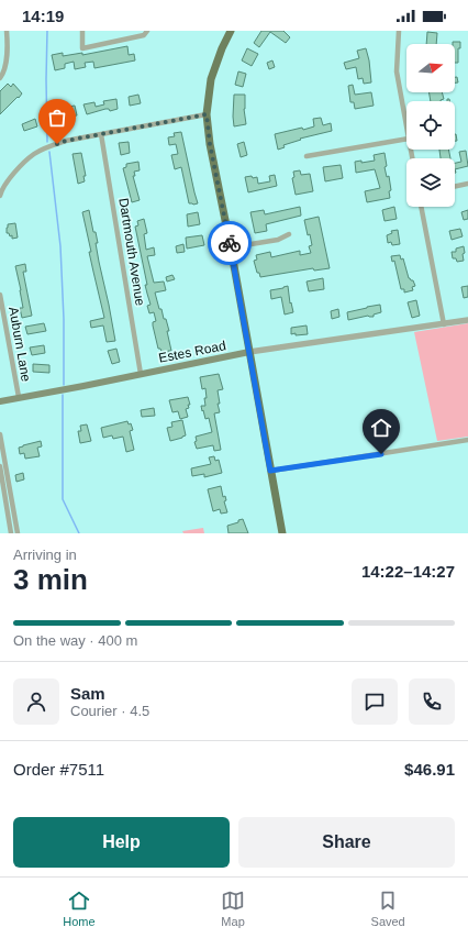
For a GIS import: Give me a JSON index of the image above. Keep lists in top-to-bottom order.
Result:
{
  "streets": {
    "main road": ["Estes Road"],
    "street": ["Dartmouth Avenue", "Auburn Lane"]
  },
  "crossings": [
    ["Dartmouth Avenue", "Estes Road"],
    ["Auburn Lane", "Estes Road"]
  ],
  "north": "right",
  "page": {
    "status": "14:19",
    "heading": ["3 min", "Arriving in", "14:22–14:27"],
    "panel": [
      "Sam",
      "Courier · 4.5",
      "Order #7511",
      "$46.91"
    ],
    "bar": "On the way · 400 m",
    "buttons": ["Help", "Share"],
    "tabs": ["Home", "Map", "Saved"]
  }
}
